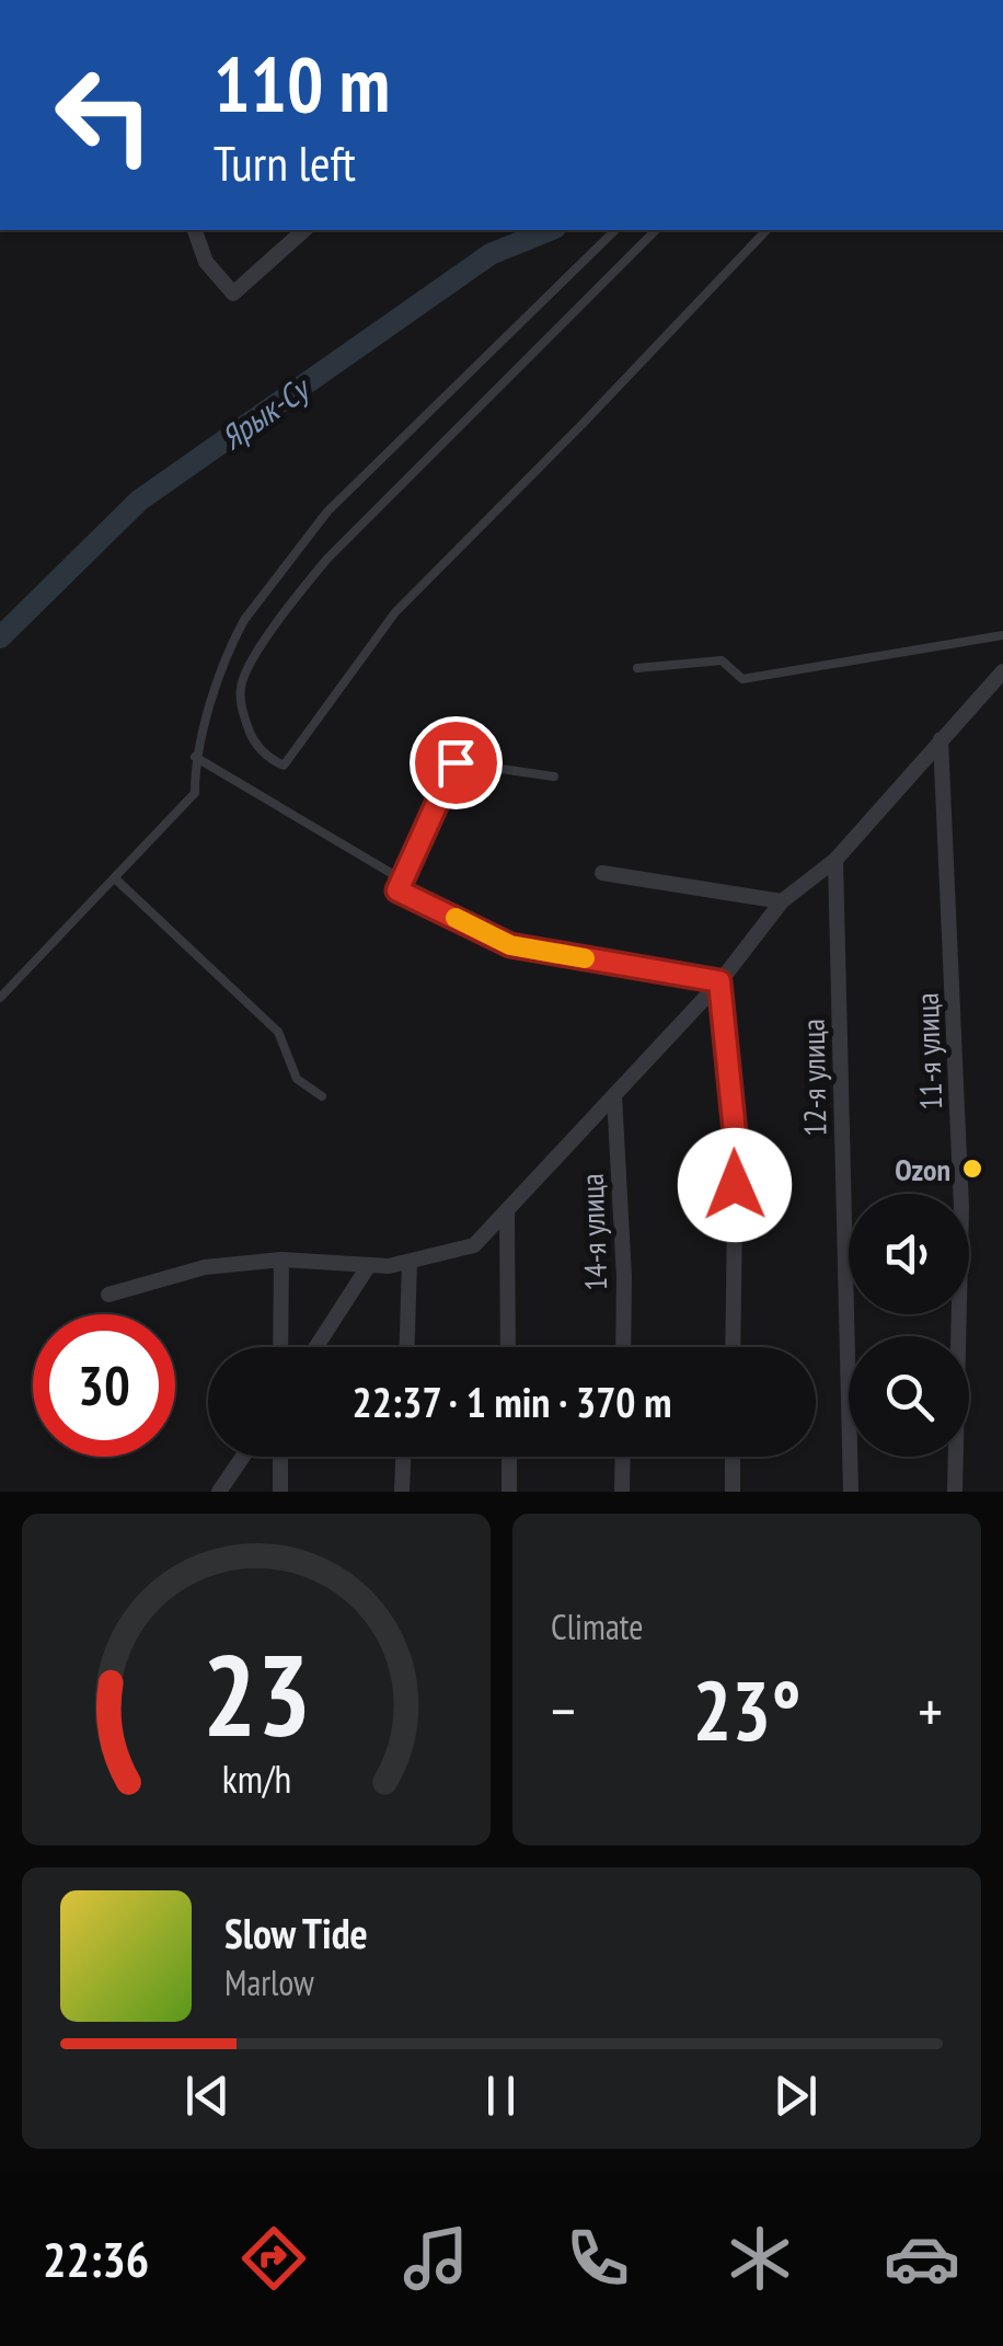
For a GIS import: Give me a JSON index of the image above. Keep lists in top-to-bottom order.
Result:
{
  "streets": {
    "street": ["11-я улица", "12-я улица", "14-я улица"]
  },
  "water": ["Ярык-Су"],
  "places": ["Ozon"],
  "page": {
    "turn": ["110 m", "Turn left"],
    "limit": "30",
    "trip": "22:37 · 1 min · 370 m",
    "tile": "Climate",
    "heat": ["−", "23°", "+"],
    "song": ["Slow Tide", "Marlow"],
    "tabs": "22:36",
    "gauge": ["23", "km/h"]
  }
}
